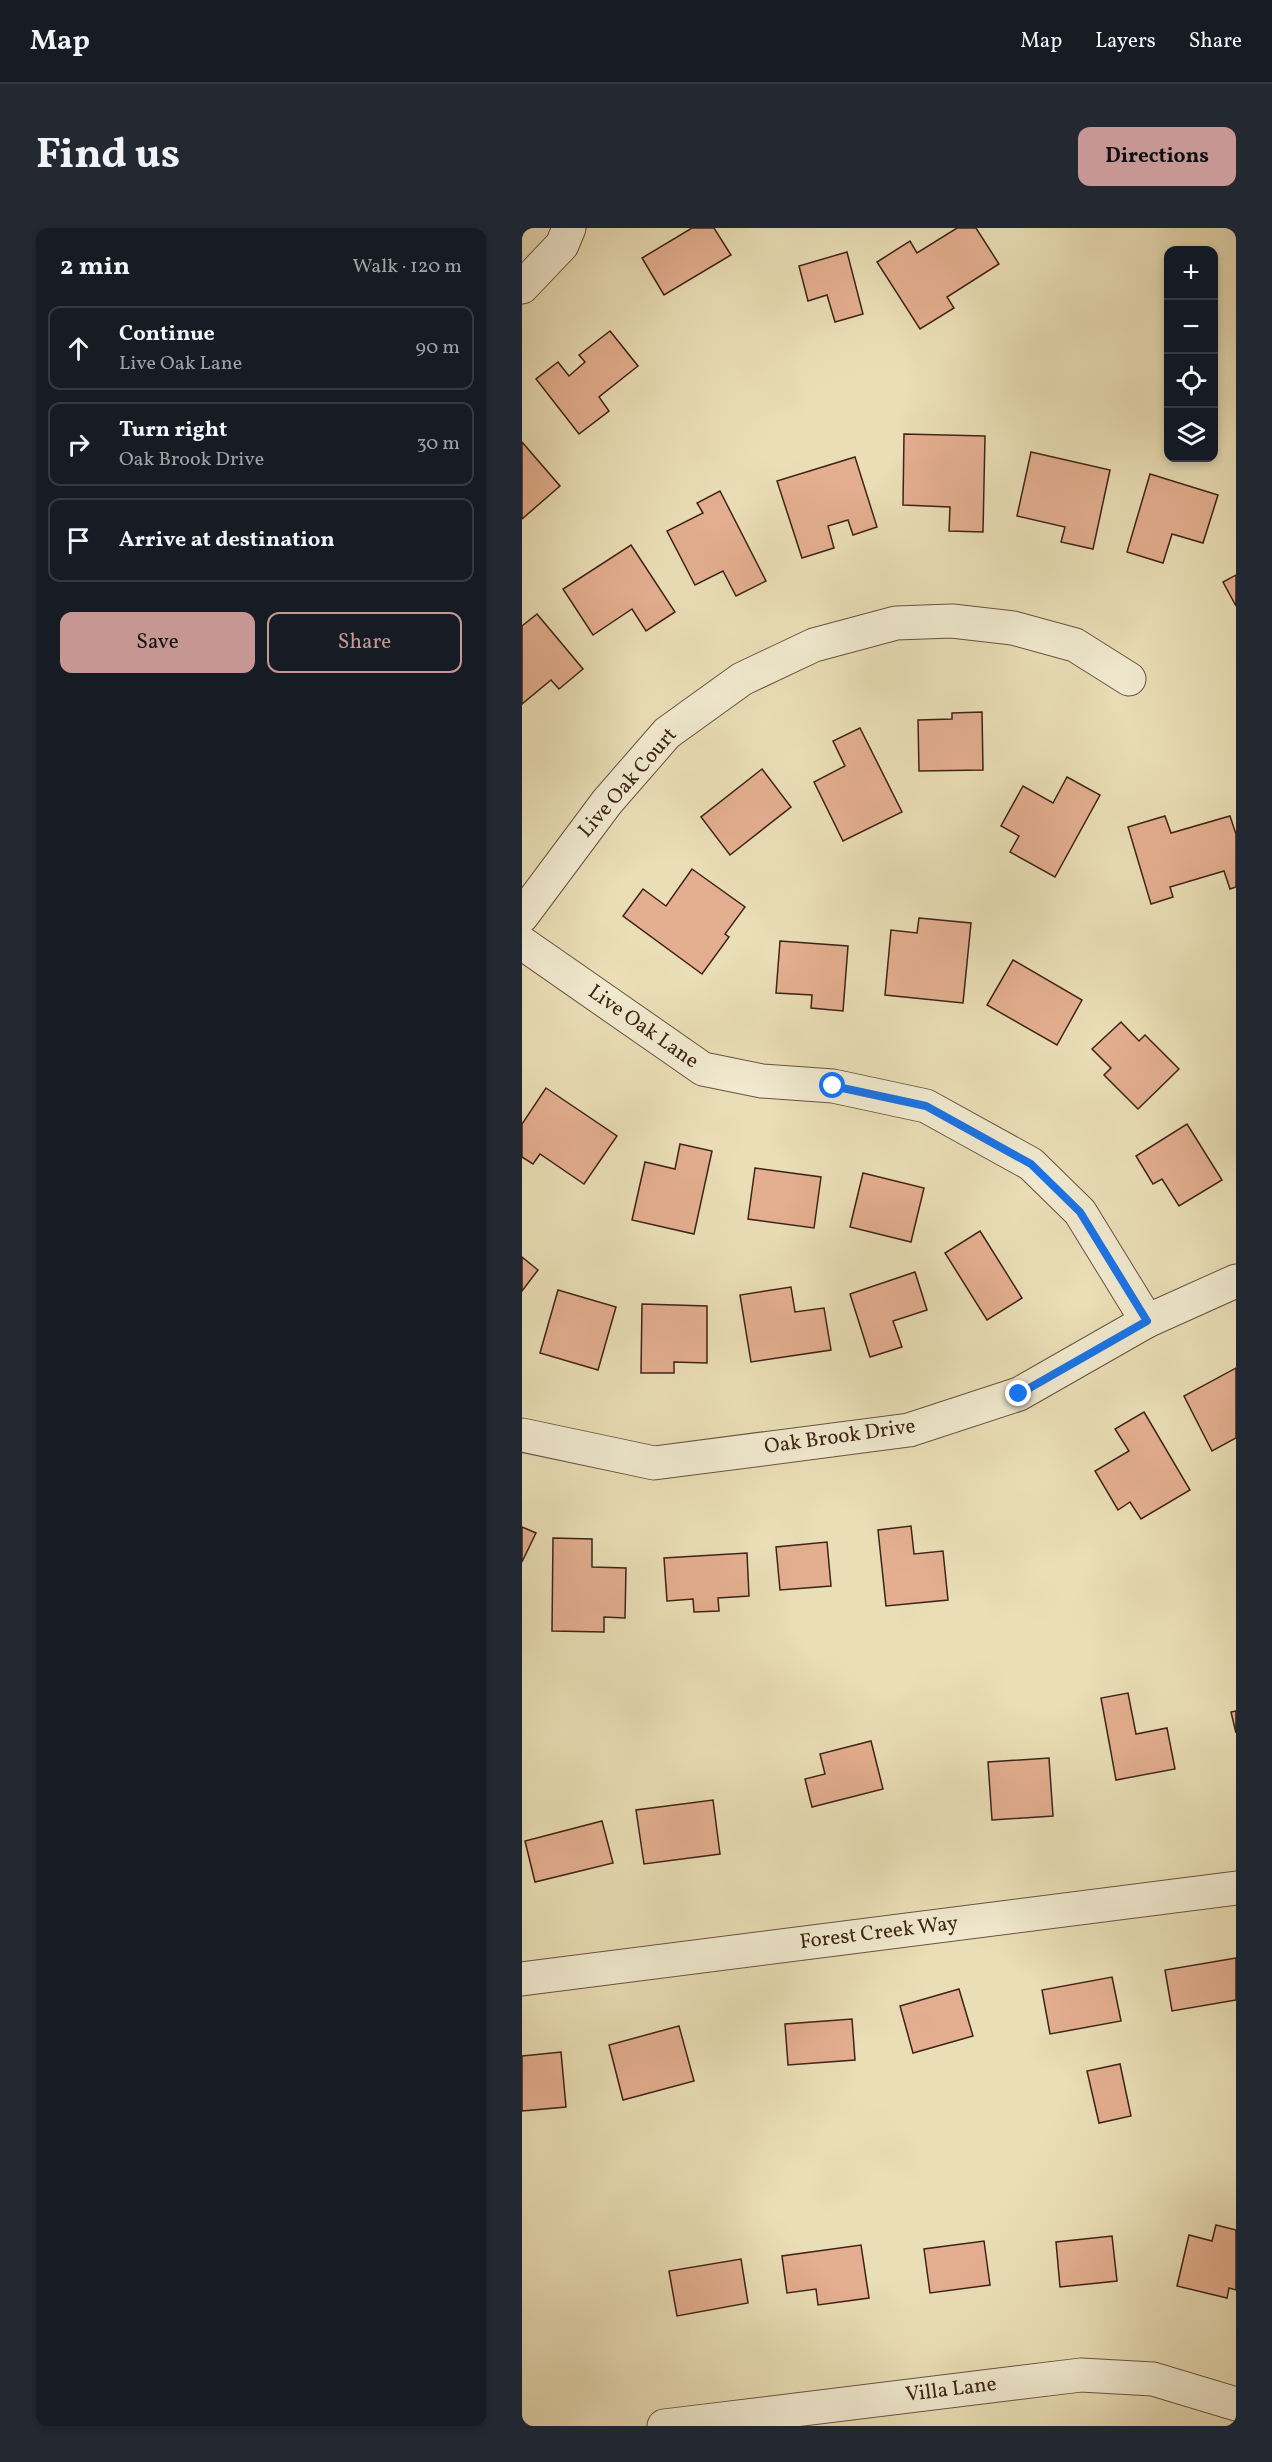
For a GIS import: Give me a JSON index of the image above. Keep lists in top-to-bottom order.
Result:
{
  "streets": {
    "street": [
      "Live Oak Court",
      "Live Oak Lane",
      "Oak Brook Drive",
      "Forest Creek Way",
      "Villa Lane"
    ]
  },
  "crossings": [
    ["Live Oak Lane", "Oak Brook Drive"]
  ],
  "page": {
    "header": "Map",
    "nav": ["Map", "Layers", "Share"],
    "title": "Find us",
    "buttons": [
      "Directions",
      ["Save", "Share"]
    ],
    "heading": ["2 min", "Walk · 120 m"],
    "map_buttons": ["+", "−"],
    "list": [
      ["Continue", "Live Oak Lane", "90 m"],
      ["Turn right", "Oak Brook Drive", "30 m"],
      "Arrive at destination"
    ]
  }
}
